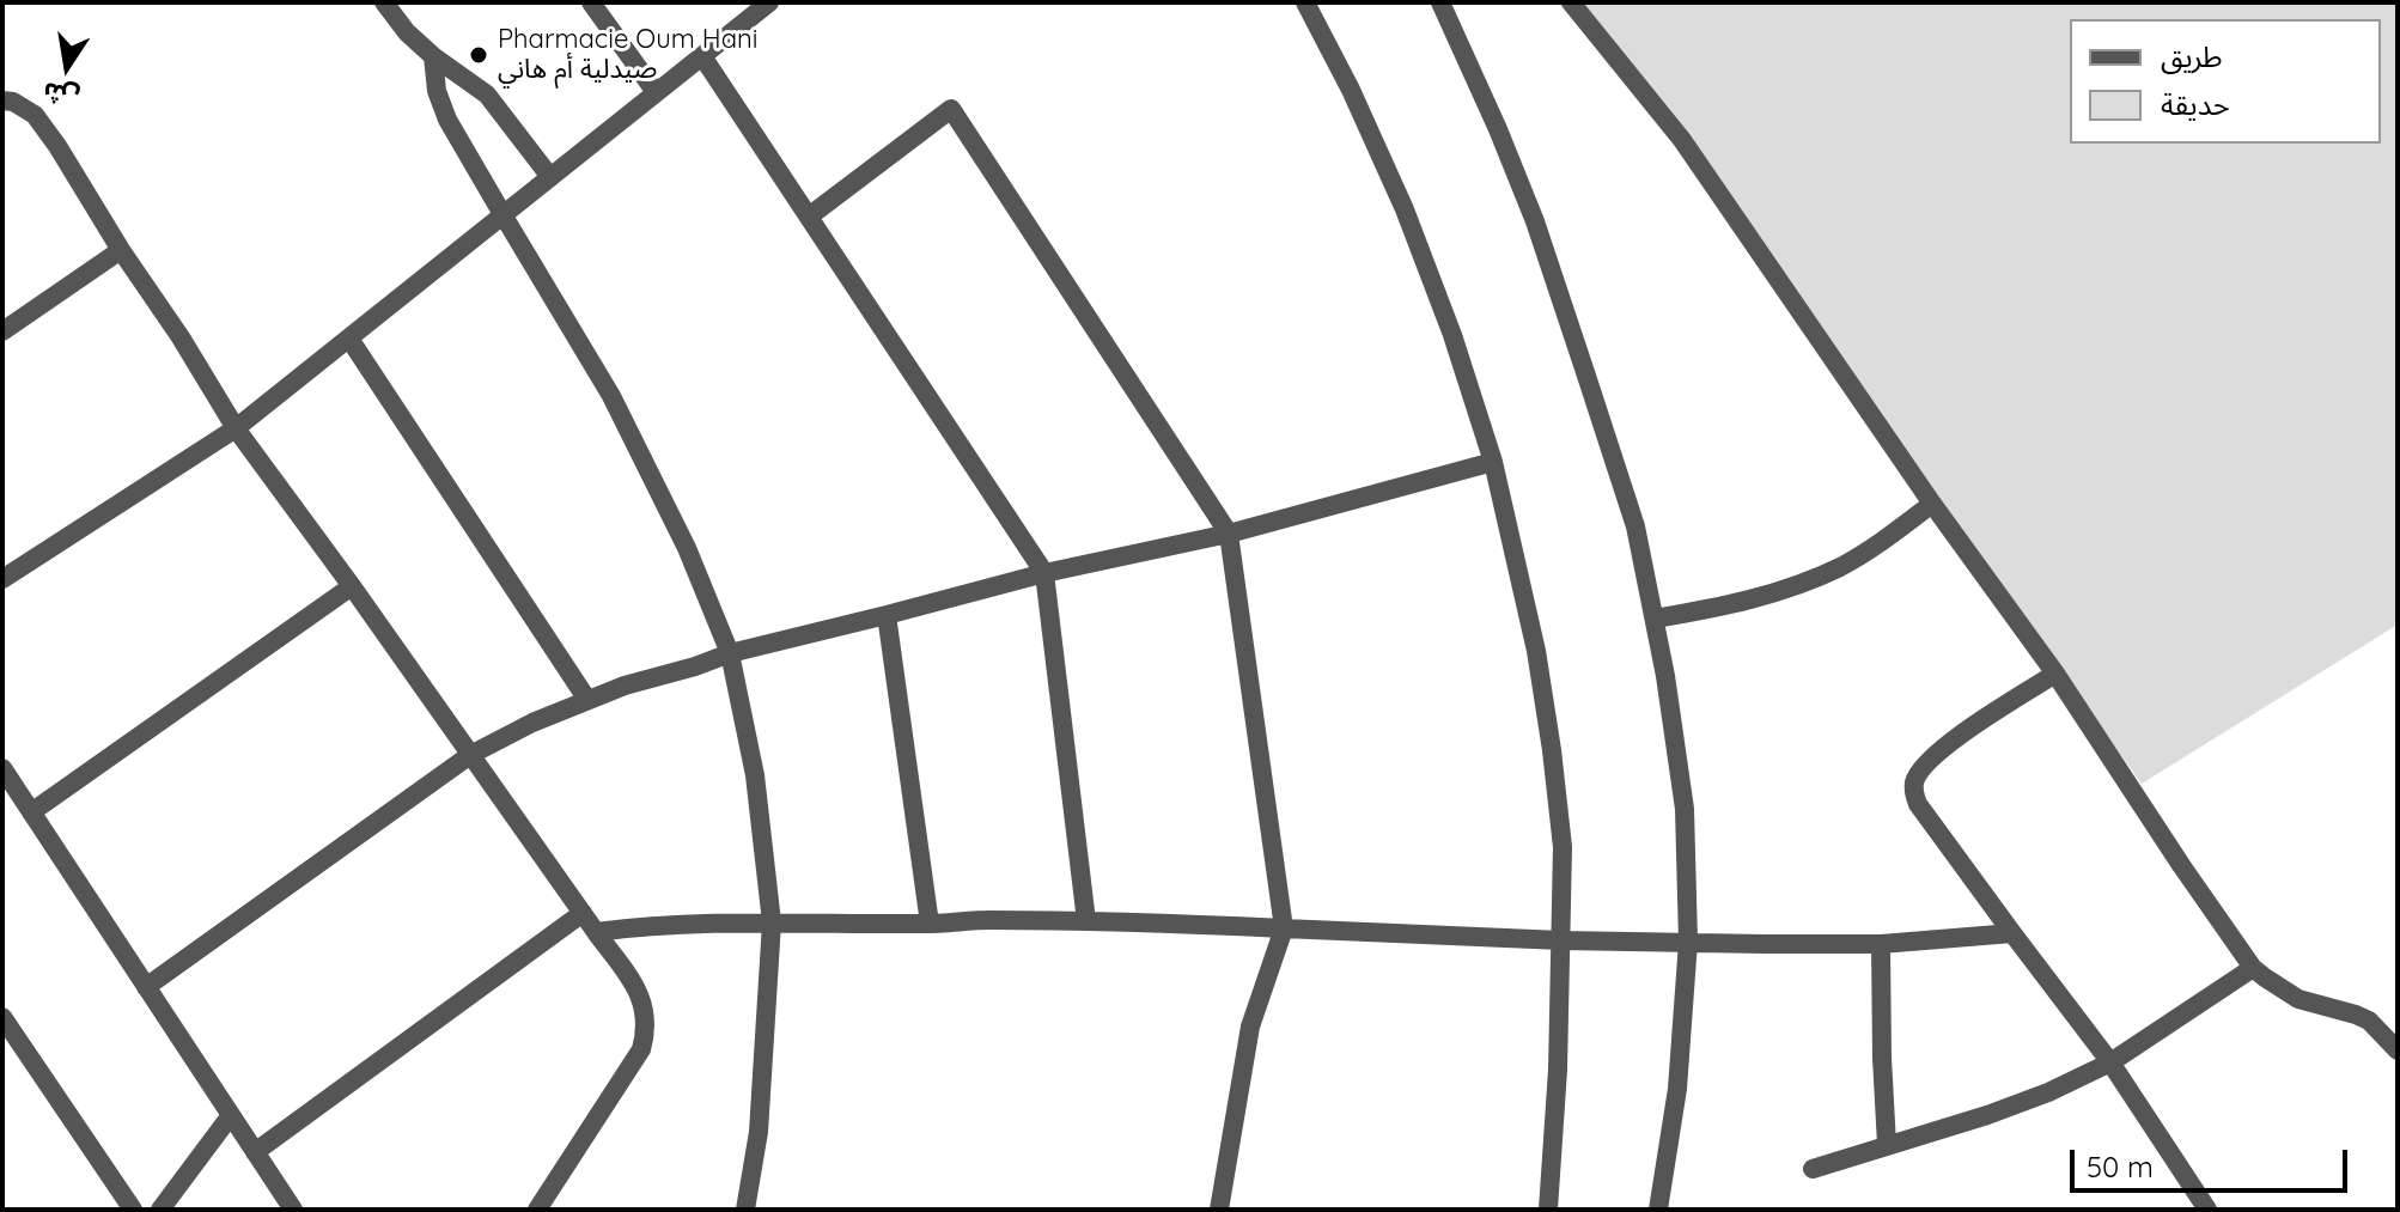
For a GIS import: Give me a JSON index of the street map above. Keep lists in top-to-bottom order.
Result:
{
  "places": ["Pharmacie Oum Hani صيدلية أم هاني"],
  "legend": ["طريق", "حديقة"],
  "scale_bar": "50 m",
  "north": "bottom"
}
